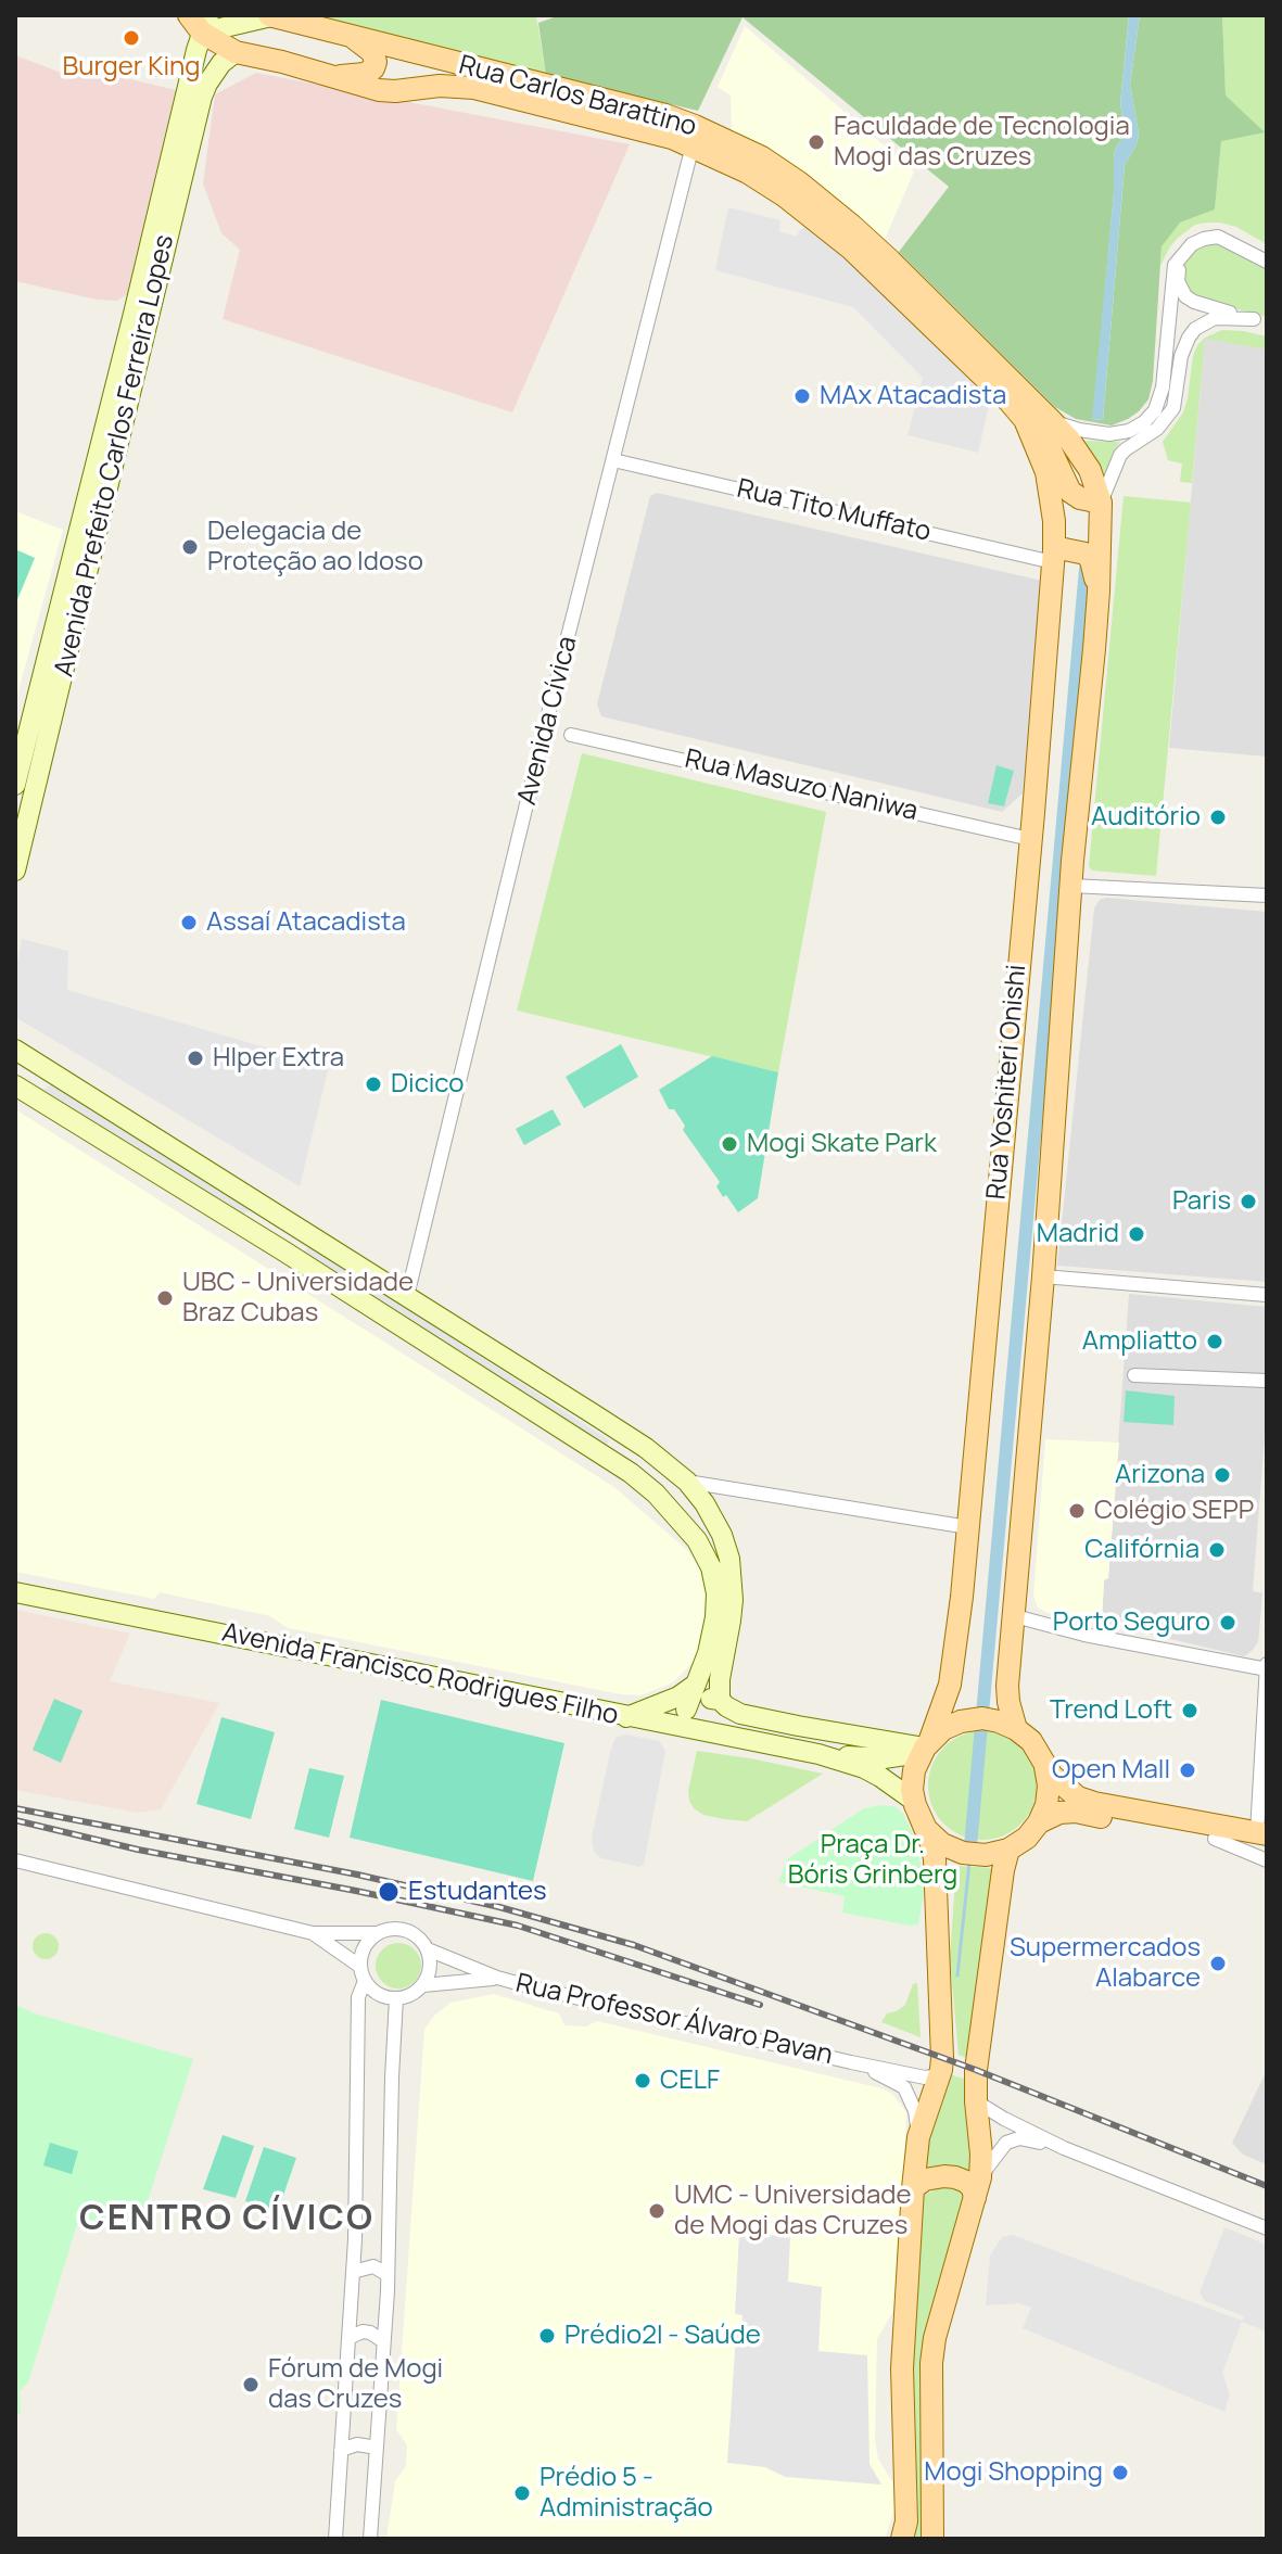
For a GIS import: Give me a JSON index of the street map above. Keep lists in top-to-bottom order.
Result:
{
  "streets": {
    "main road": [
      "Rua Carlos Barattino",
      "Avenida Prefeito Carlos Ferreira Lopes",
      "Rua Yoshiteri Onishi",
      "Avenida Francisco Rodrigues Filho"
    ],
    "street": [
      "Rua Tito Muffato",
      "Avenida Cívica",
      "Rua Masuzo Naniwa",
      "Rua Professor Álvaro Pavan"
    ]
  },
  "crossings": [
    ["Rua Carlos Barattino", "Avenida Prefeito Carlos Ferreira Lopes"],
    ["Rua Carlos Barattino", "Avenida Cívica"],
    ["Rua Carlos Barattino", "Rua Yoshiteri Onishi"],
    ["Rua Tito Muffato", "Avenida Cívica"],
    ["Rua Tito Muffato", "Rua Yoshiteri Onishi"],
    ["Rua Masuzo Naniwa", "Rua Yoshiteri Onishi"],
    ["Rua Yoshiteri Onishi", "Avenida Francisco Rodrigues Filho"]
  ],
  "districts": ["CENTRO CÍVICO"],
  "parks": ["Praça Dr. Bóris Grinberg"],
  "places": [
    "Burger King",
    "Faculdade de Tecnologia Mogi das Cruzes",
    "MAx Atacadista",
    "Delegacia de Proteção ao Idoso",
    "Auditório",
    "Assaí Atacadista",
    "HIper Extra",
    "Dicico",
    "Mogi Skate Park",
    "Paris",
    "Madrid",
    "UBC - Universidade Braz Cubas",
    "Ampliatto",
    "Arizona",
    "Colégio SEPP",
    "Califórnia",
    "Porto Seguro",
    "Trend Loft",
    "Open Mall",
    "Estudantes",
    "Supermercados Alabarce",
    "CELF",
    "UMC - Universidade de Mogi das Cruzes",
    "Prédio2I - Saúde",
    "Fórum de Mogi das Cruzes",
    "Mogi Shopping",
    "Prédio 5 - Administração"
  ]
}
